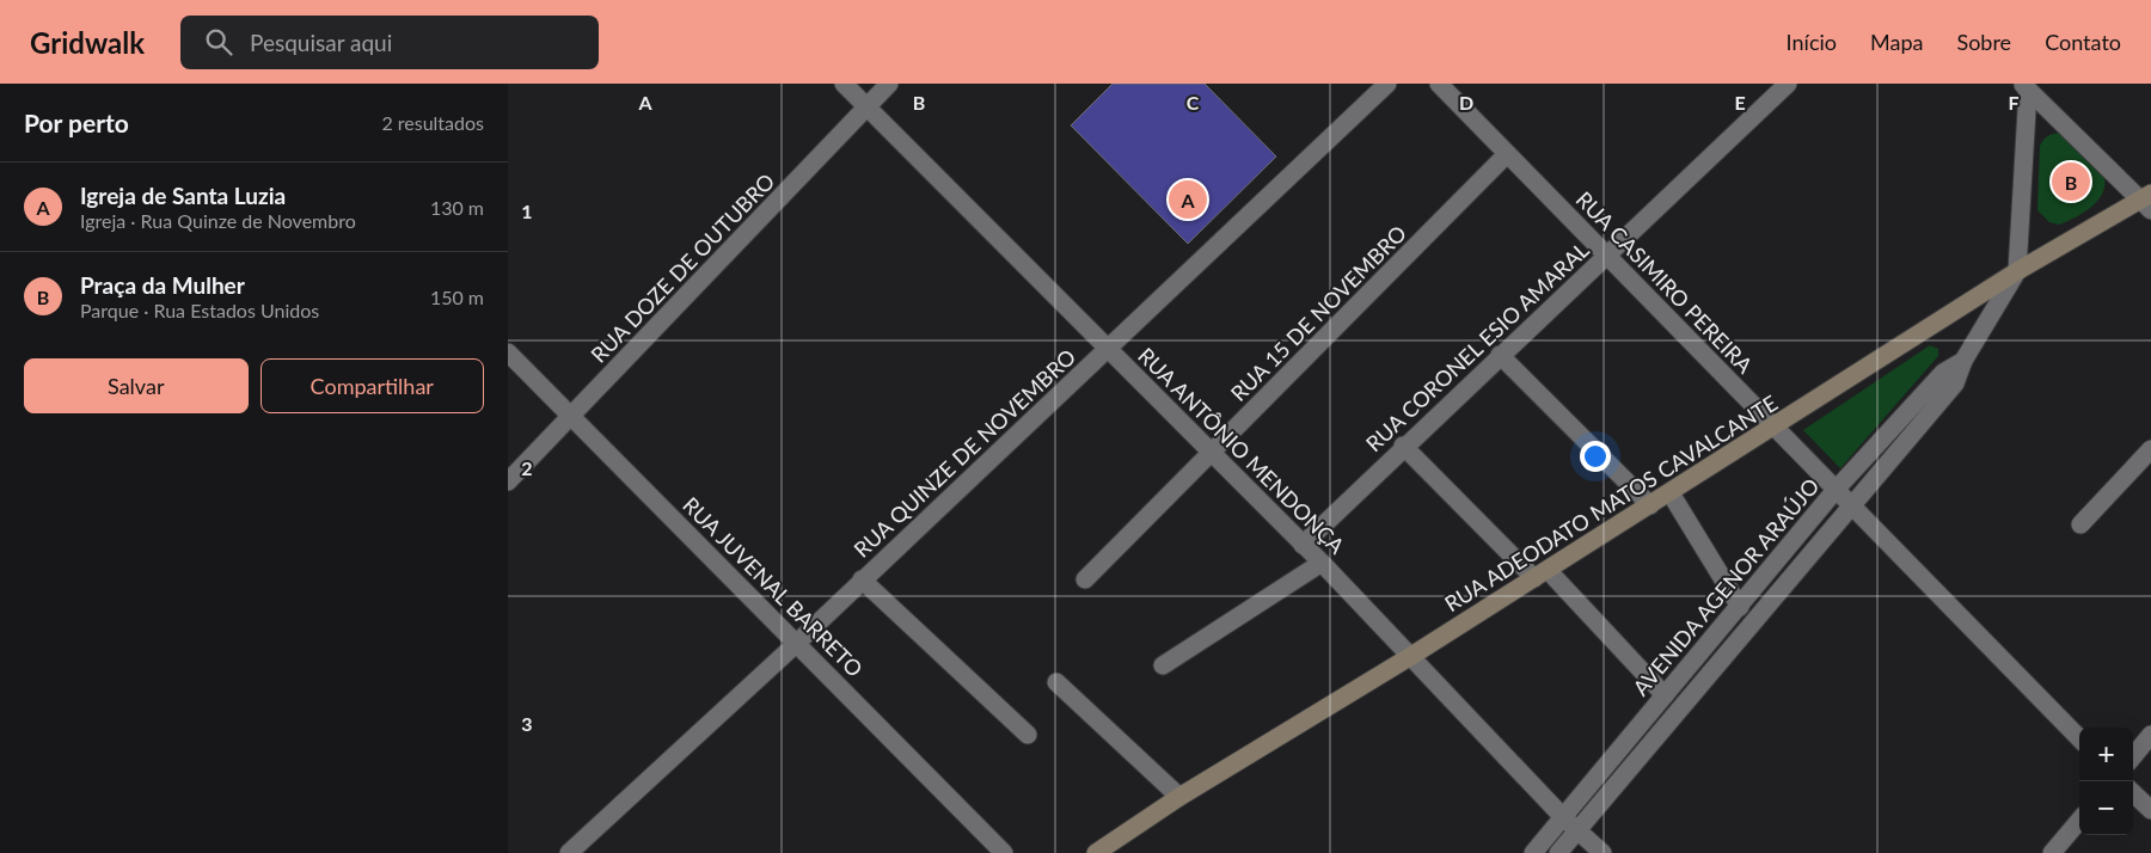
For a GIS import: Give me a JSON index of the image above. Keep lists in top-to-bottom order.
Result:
{
  "streets": {
    "main road": ["RUA ADEODATO MATOS CAVALCANTE"],
    "street": [
      "RUA DOZE DE OUTUBRO",
      "RUA CASIMIRO PEREIRA",
      "RUA 15 DE NOVEMBRO",
      "RUA CORONEL ESIO AMARAL",
      "RUA ANTÔNIO MENDONÇA",
      "RUA QUINZE DE NOVEMBRO",
      "RUA JUVENAL BARRETO",
      "AVENIDA AGENOR ARAÚJO"
    ]
  },
  "crossings": [
    ["RUA DOZE DE OUTUBRO", "RUA ANTÔNIO MENDONÇA"],
    ["RUA DOZE DE OUTUBRO", "RUA JUVENAL BARRETO"],
    ["RUA CASIMIRO PEREIRA", "RUA 15 DE NOVEMBRO"],
    ["RUA CASIMIRO PEREIRA", "RUA CORONEL ESIO AMARAL"],
    ["RUA CASIMIRO PEREIRA", "RUA ADEODATO MATOS CAVALCANTE"],
    ["RUA CASIMIRO PEREIRA", "AVENIDA AGENOR ARAÚJO"],
    ["RUA 15 DE NOVEMBRO", "RUA ANTÔNIO MENDONÇA"],
    ["RUA CORONEL ESIO AMARAL", "RUA ANTÔNIO MENDONÇA"],
    ["RUA ANTÔNIO MENDONÇA", "RUA QUINZE DE NOVEMBRO"],
    ["RUA ANTÔNIO MENDONÇA", "RUA ADEODATO MATOS CAVALCANTE"],
    ["RUA ANTÔNIO MENDONÇA", "AVENIDA AGENOR ARAÚJO"],
    ["RUA QUINZE DE NOVEMBRO", "RUA JUVENAL BARRETO"],
    ["RUA ADEODATO MATOS CAVALCANTE", "AVENIDA AGENOR ARAÚJO"]
  ],
  "page": {
    "header": "Gridwalk",
    "search": "Pesquisar aqui",
    "nav": [
      "Início",
      "Mapa",
      "Sobre",
      "Contato"
    ],
    "heading": ["Por perto", "2 resultados"],
    "pins": ["B", "A"],
    "list": [
      {
        "mark": "A",
        "name": "Igreja de Santa Luzia",
        "note": "Igreja · Rua Quinze de Novembro",
        "value": "130 m"
      },
      {
        "mark": "B",
        "name": "Praça da Mulher",
        "note": "Parque · Rua Estados Unidos",
        "value": "150 m"
      }
    ],
    "buttons": ["Salvar", "Compartilhar"],
    "map_buttons": ["+", "−"]
  },
  "grid": {
    "columns": [
      "A",
      "B",
      "C",
      "D",
      "E",
      "F"
    ],
    "rows": ["1", "2", "3"]
  }
}
